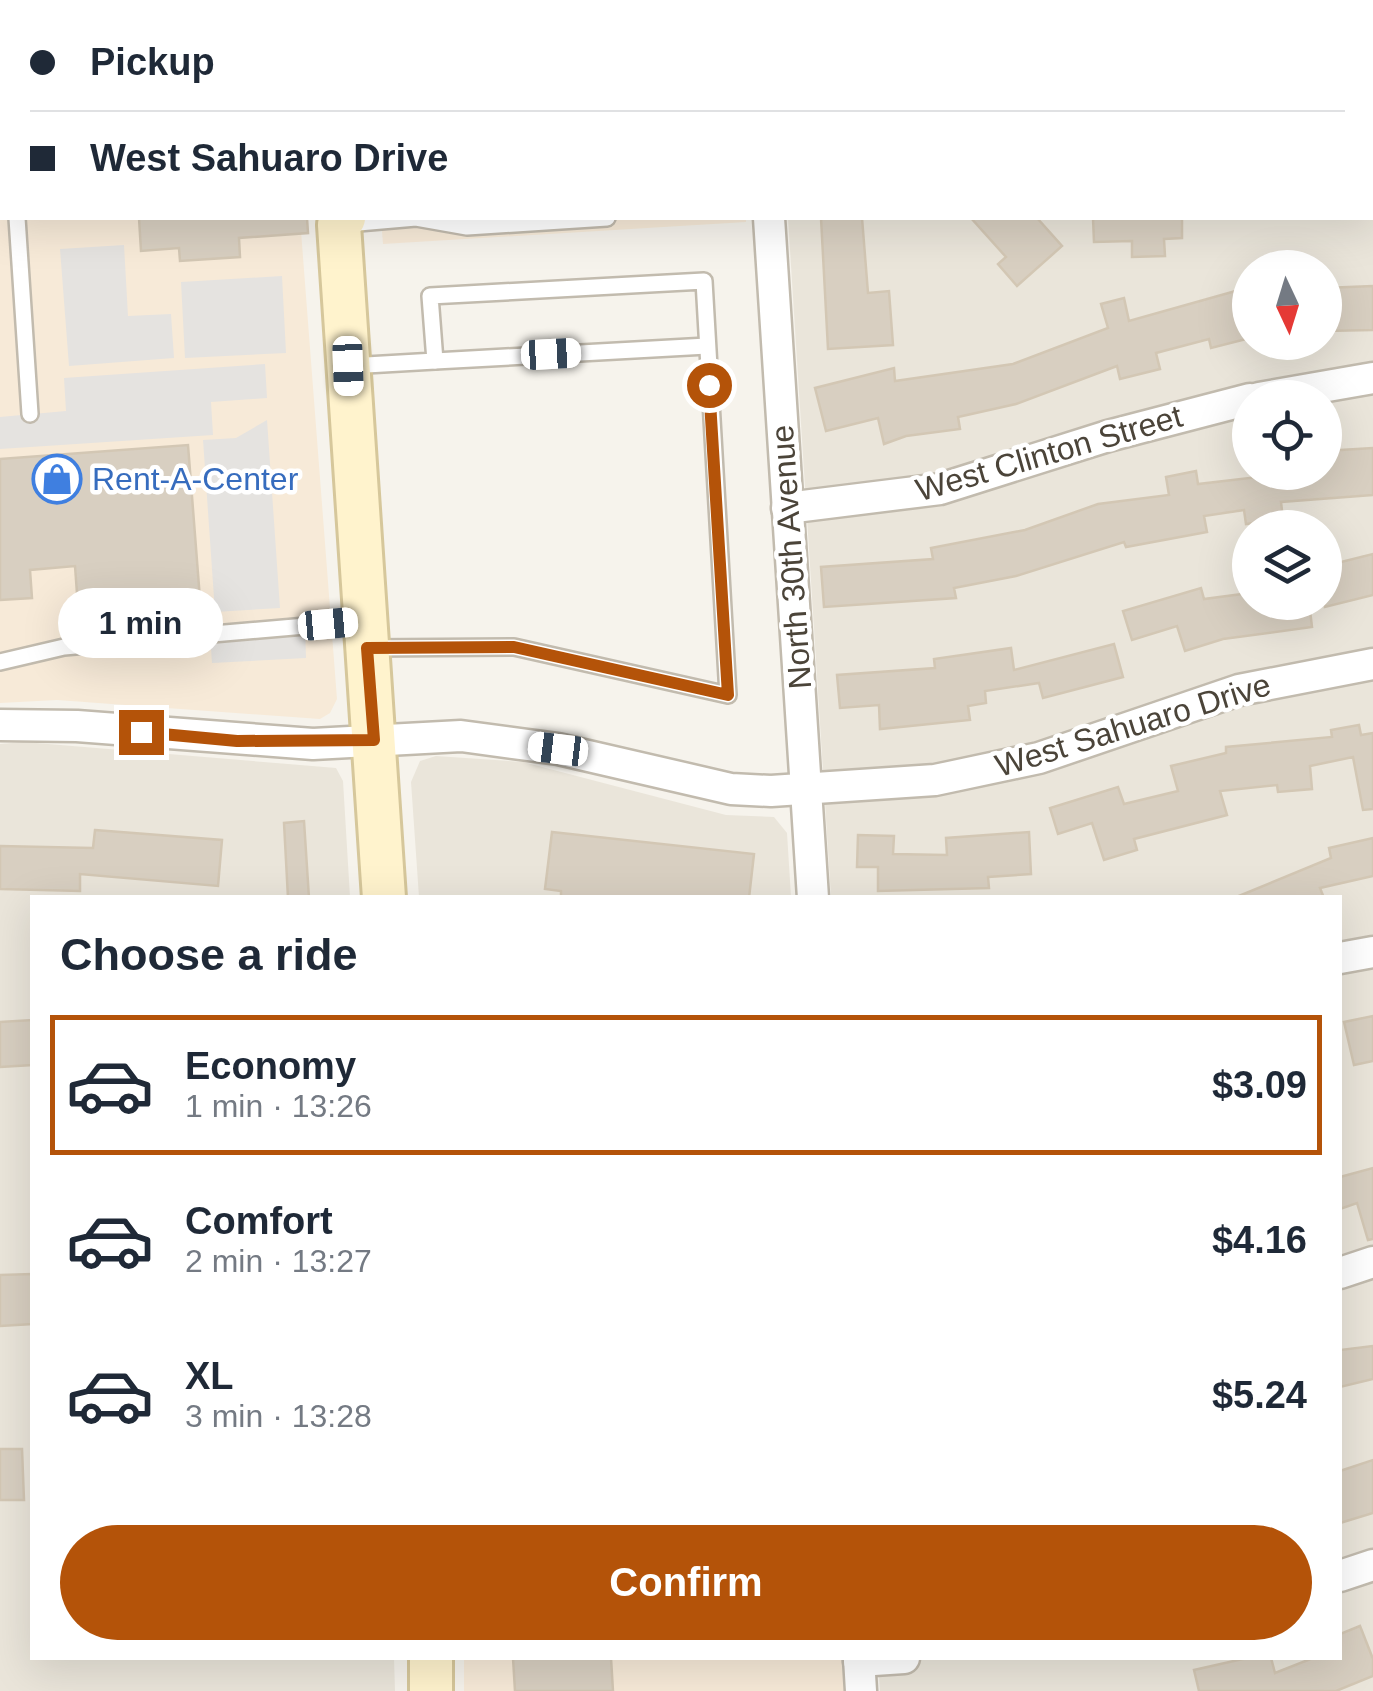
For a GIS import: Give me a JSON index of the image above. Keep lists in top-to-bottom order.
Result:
{
  "streets": {
    "street": ["West Clinton Street", "North 30th Avenue", "West Sahuaro Drive"]
  },
  "crossings": [
    ["West Clinton Street", "North 30th Avenue"],
    ["North 30th Avenue", "West Sahuaro Drive"]
  ],
  "places": {
    "shop": ["Rent-A-Center"]
  },
  "north": "bottom",
  "page": {
    "banner": ["Pickup", "West Sahuaro Drive"],
    "bubble": "1 min",
    "heading": "Choose a ride",
    "list": [
      {
        "name": "Economy",
        "note": "1 min · 13:26",
        "value": "$3.09"
      },
      {
        "name": "Comfort",
        "note": "2 min · 13:27",
        "value": "$4.16"
      },
      {
        "name": "XL",
        "note": "3 min · 13:28",
        "value": "$5.24"
      }
    ],
    "buttons": "Confirm"
  }
}
